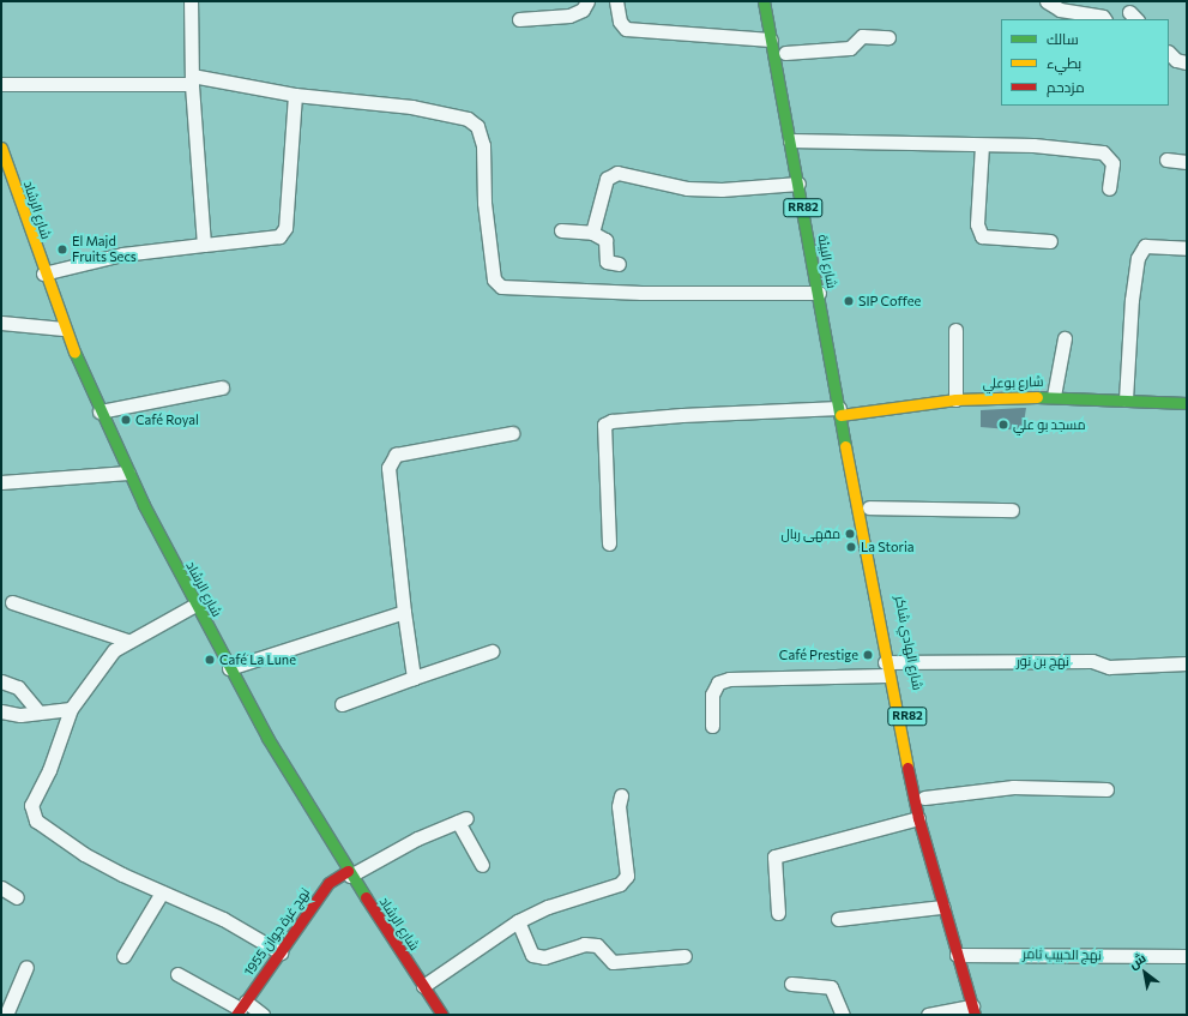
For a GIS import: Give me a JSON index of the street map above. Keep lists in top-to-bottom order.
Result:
{
  "streets": {
    "main road": [
      "RR82",
      "شارع الرشاد",
      "شارع البيئة",
      "شارع بوعلي",
      "شارع الهادي شاكر",
      "نهج غرة جوان 1955"
    ],
    "street": ["نهج بن نور", "نهج الحبيب ثامر"]
  },
  "crossings": [
    ["شارع الرشاد", "نهج غرة جوان 1955"],
    ["شارع البيئة", "شارع بوعلي"],
    ["شارع البيئة", "شارع الهادي شاكر"],
    ["شارع بوعلي", "شارع الهادي شاكر"],
    ["شارع الهادي شاكر", "نهج بن نور"],
    ["شارع الهادي شاكر", "نهج الحبيب ثامر"]
  ],
  "places": [
    "El Majd Fruits Secs",
    "SIP Coffee",
    "Café Royal",
    "مسجد بو علي",
    "مقهى ربال",
    "La Storia",
    "Café Prestige",
    "Café La Lune"
  ],
  "legend": ["سالك", "بطيء", "مزدحم"],
  "north": "top left"
}
